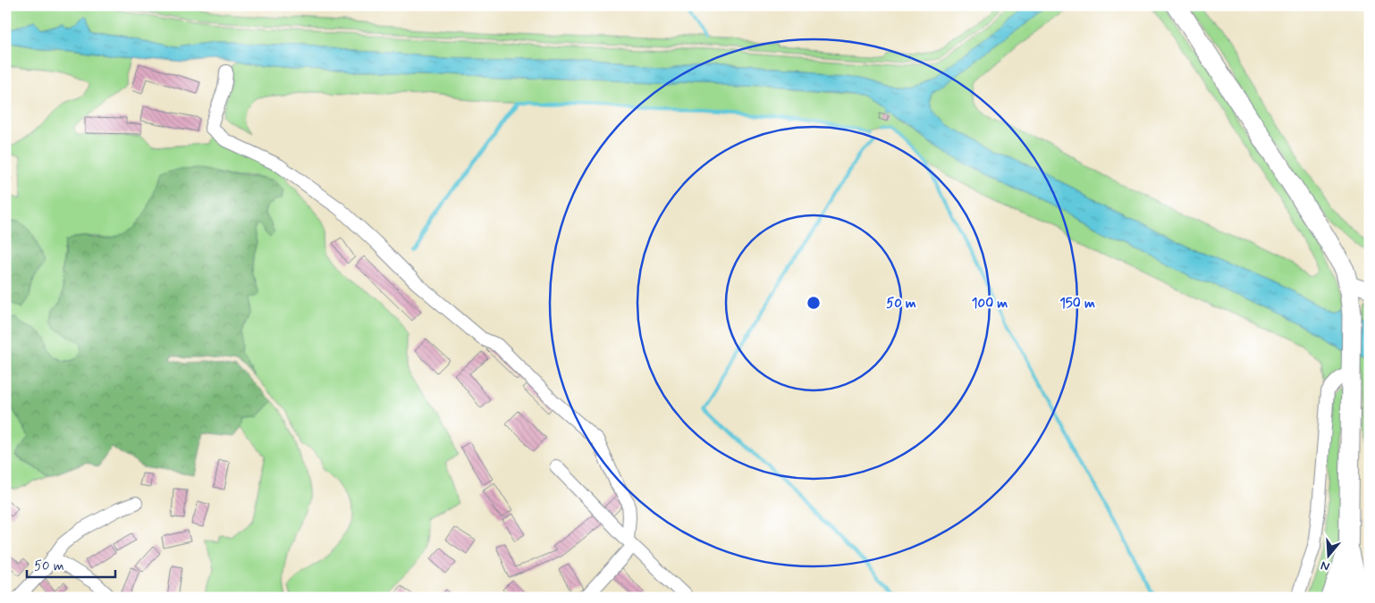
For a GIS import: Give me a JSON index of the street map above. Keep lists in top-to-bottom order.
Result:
{
  "scale_bar": "50 m",
  "north": "bottom",
  "rings": ["50 m", "100 m", "150 m"]
}
